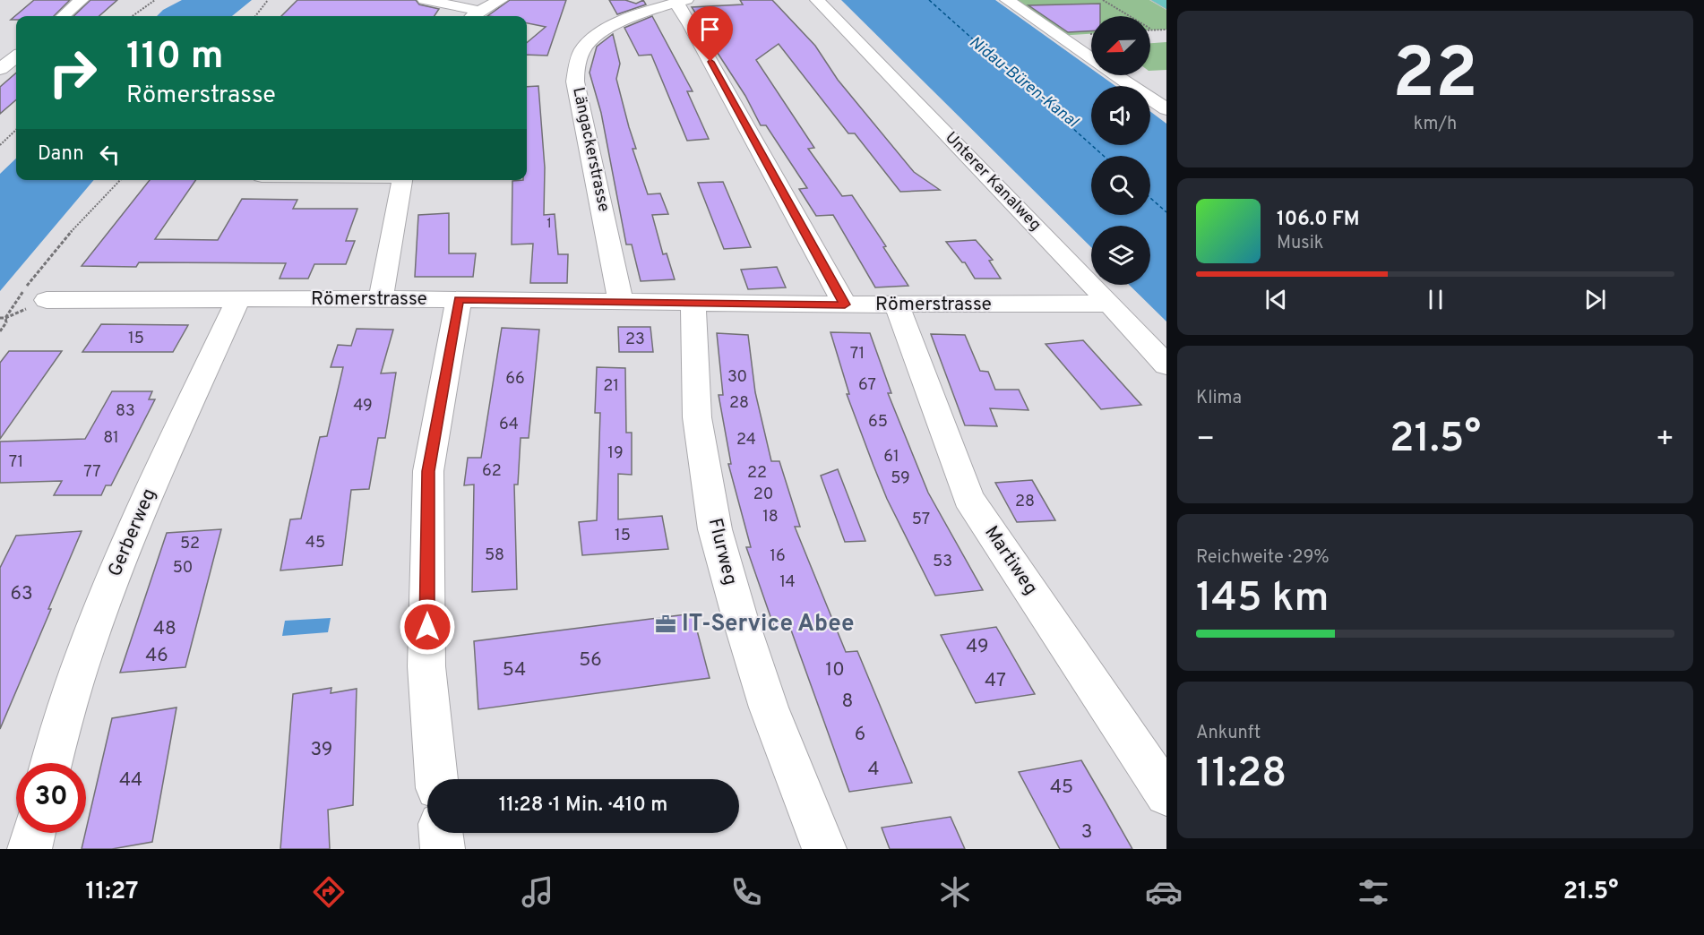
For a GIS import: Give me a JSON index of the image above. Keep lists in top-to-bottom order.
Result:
{
  "streets": {
    "street": [
      "Längackerstrasse",
      "Unterer Kanalweg",
      "Römerstrasse",
      "Gerberweg",
      "Flurweg",
      "Martiweg"
    ]
  },
  "crossings": [
    ["Längackerstrasse", "Römerstrasse"],
    ["Unterer Kanalweg", "Römerstrasse"],
    ["Römerstrasse", "Gerberweg"],
    ["Römerstrasse", "Flurweg"],
    ["Römerstrasse", "Martiweg"]
  ],
  "water": ["Nidau-Büren-Kanal"],
  "places": {
    "office": ["IT-Service Abee"]
  },
  "house_numbers": [
    "1",
    "15",
    "23",
    "71",
    "30",
    "66",
    "67",
    "21",
    "28",
    "49",
    "83",
    "65",
    "64",
    "81",
    "24",
    "19",
    "61",
    "71",
    "62",
    "77",
    "22",
    "59",
    "20",
    "28",
    "18",
    "57",
    "15",
    "45",
    "52",
    "58",
    "16",
    "53",
    "50",
    "14",
    "63",
    "48",
    "49",
    "46",
    "56",
    "54",
    "10",
    "47",
    "8",
    "6",
    "39",
    "4",
    "44",
    "45",
    "3"
  ],
  "north": "bottom left",
  "page": {
    "tile": [
      ["22", "km/h"],
      "Klima",
      ["Reichweite · 29%", "145 km"],
      ["Ankunft", "11:28"]
    ],
    "turn": ["110 m", "Römerstrasse"],
    "then": "Dann",
    "song": ["106.0 FM", "Musik"],
    "heat": ["−", "21.5°", "+"],
    "limit": "30",
    "trip": "11:28 · 1 Min. · 410 m",
    "tabs": ["11:27", "21.5°"]
  }
}
